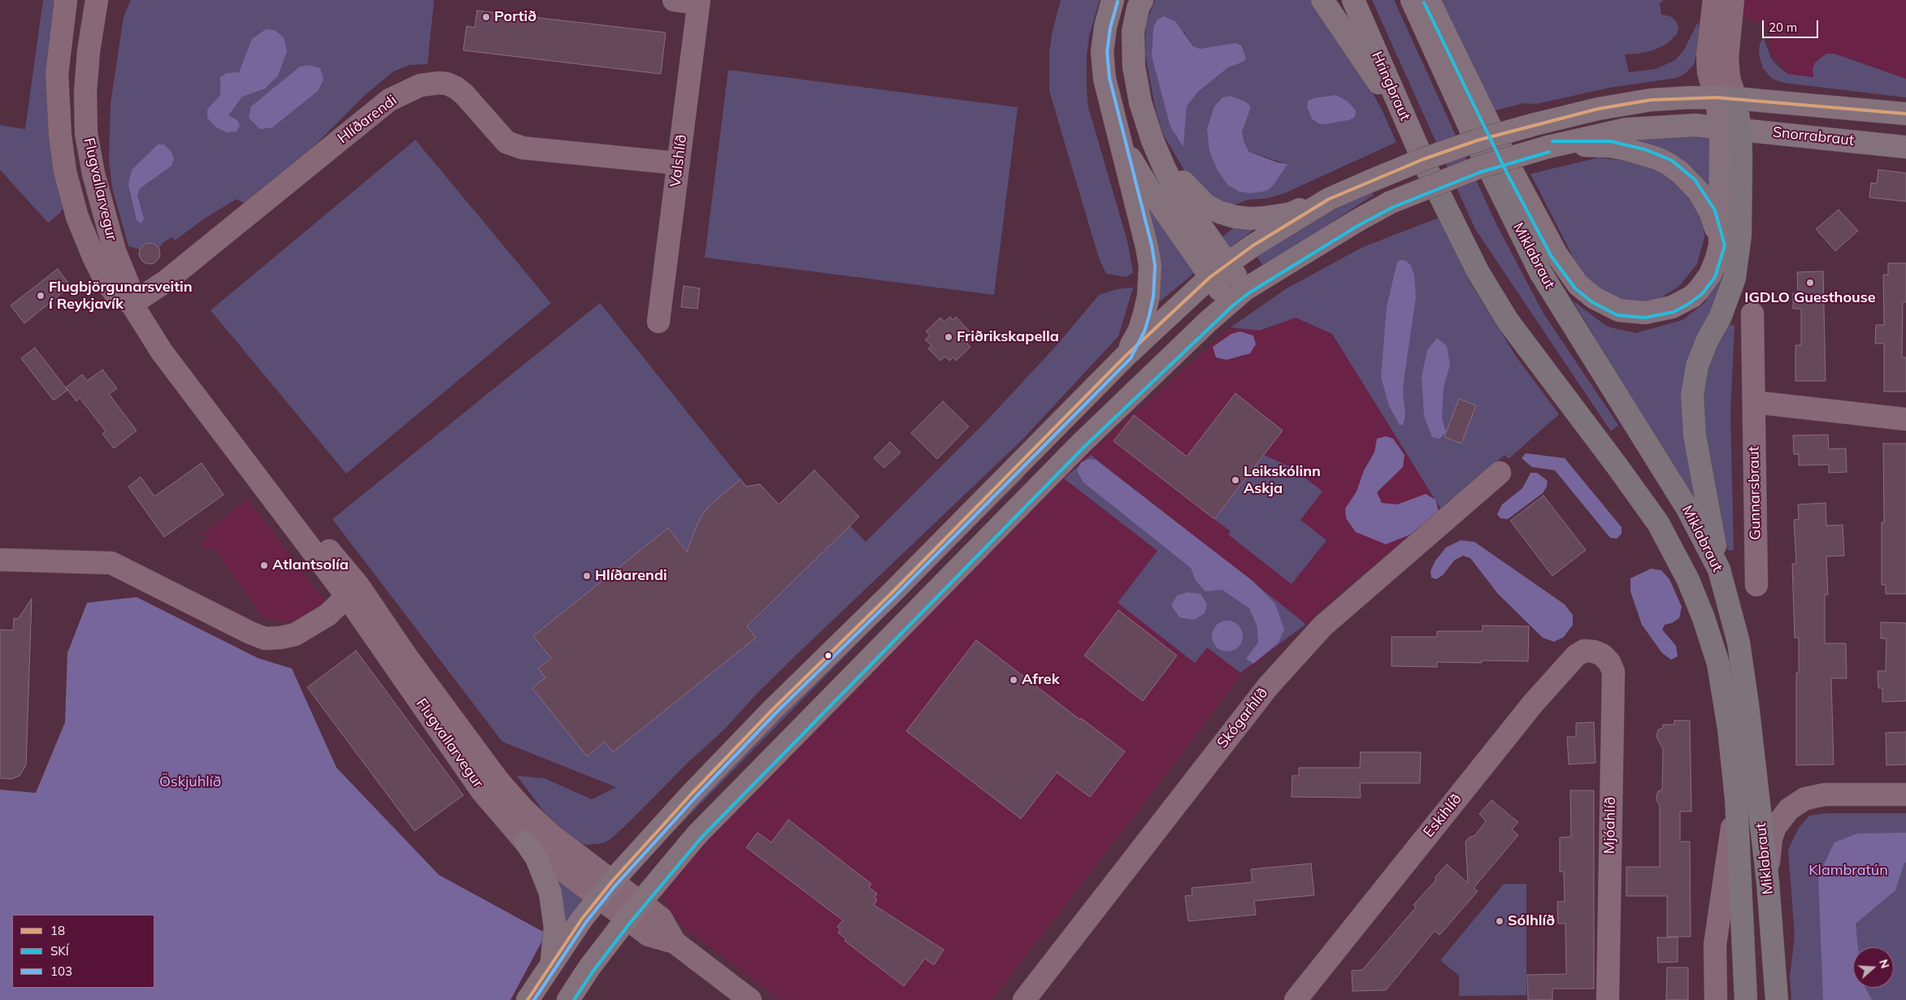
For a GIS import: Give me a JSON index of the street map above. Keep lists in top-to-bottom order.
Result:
{
  "streets": {
    "highway": ["Miklabraut"],
    "main road": ["Hringbraut", "Snorrabraut"],
    "street": [
      "Hlíðarendi",
      "Valshlíð",
      "Flugvallarvegur",
      "Gunnarsbraut",
      "Skógarhlíð",
      "Eskihlíð",
      "Mjóahlíð"
    ]
  },
  "crossings": [
    ["Hringbraut", "Miklabraut"],
    ["Hlíðarendi", "Valshlíð"],
    ["Hlíðarendi", "Flugvallarvegur"],
    ["Eskihlíð", "Mjóahlíð"]
  ],
  "parks": ["Öskjuhlíð", "Klambratún"],
  "places": [
    "Portið",
    "IGDLO Guesthouse",
    "Flugbjörgunarsveitin í Reykjavík",
    "Friðrikskapella",
    "Leikskólinn Askja",
    "Atlantsolía",
    "Hlíðarendi",
    "Afrek",
    "Sólhlíð"
  ],
  "lines": ["transit line 103", "transit line SKÍ", "transit line 18"],
  "legend": ["18", "SKÍ", "103"],
  "scale_bar": "20 m",
  "north": "right"
}
